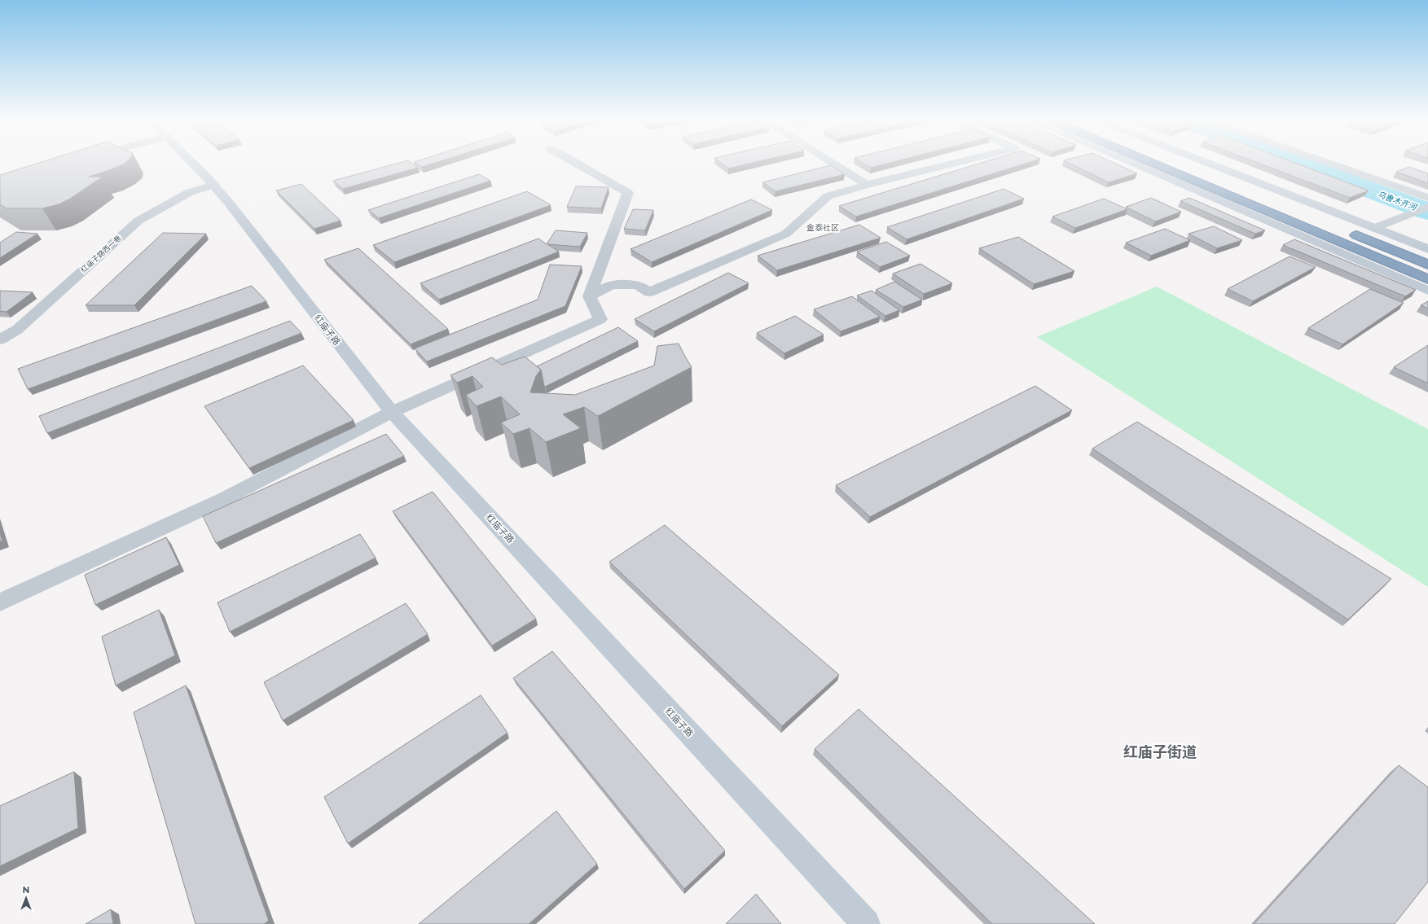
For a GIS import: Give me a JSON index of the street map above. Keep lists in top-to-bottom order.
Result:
{
  "streets": {
    "street": ["红庙子路西一巷", "红庙子路"]
  },
  "crossings": [
    ["红庙子路西一巷", "红庙子路"]
  ],
  "districts": ["金泰社区", "红庙子街道"],
  "water": ["乌鲁木齐河"],
  "north": "top"
}
